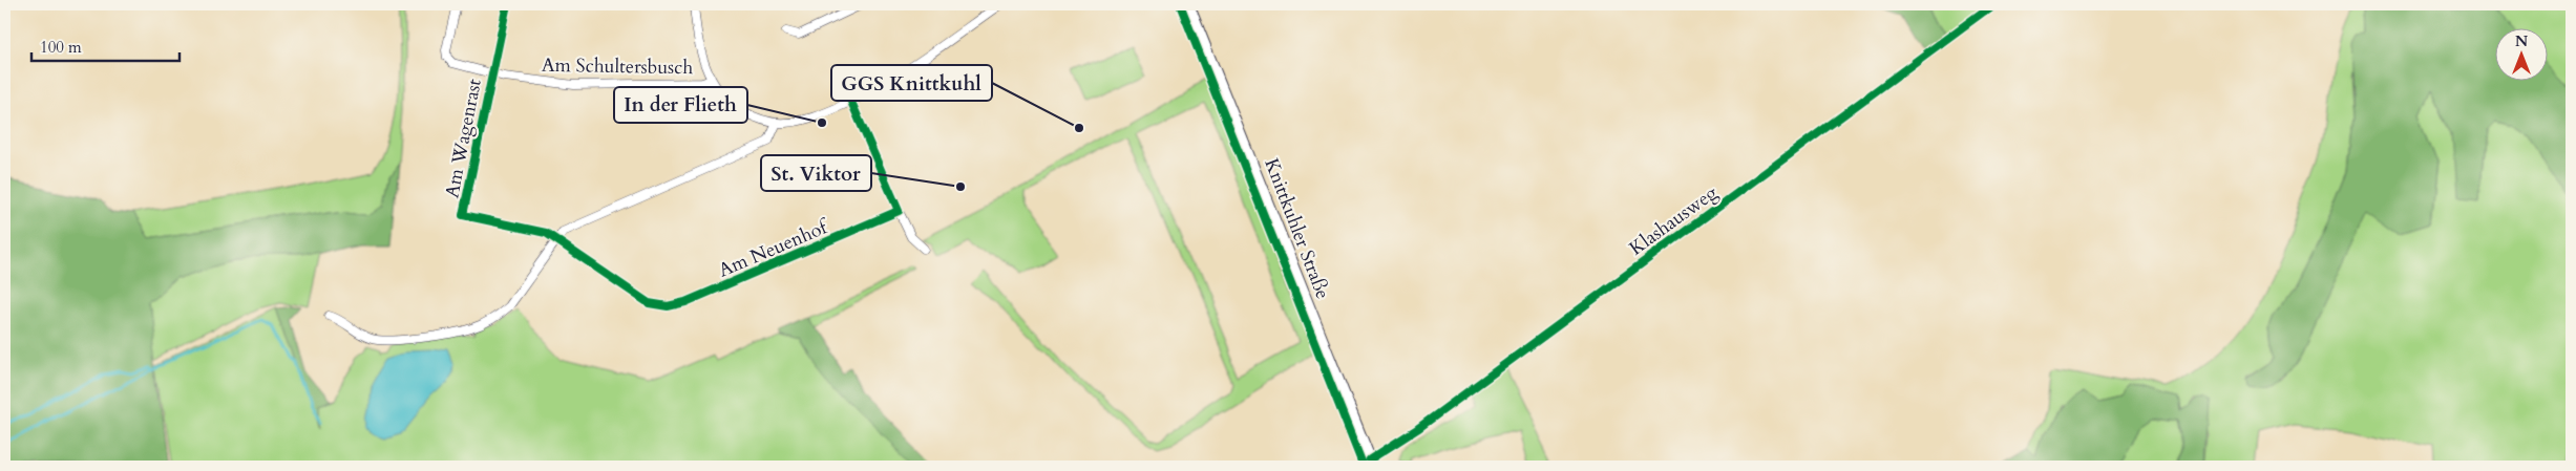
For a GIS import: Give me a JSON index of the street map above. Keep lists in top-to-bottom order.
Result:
{
  "streets": {
    "street": [
      "Am Schultersbusch",
      "Am Wagenrast",
      "Klashausweg",
      "Knittkuhler Straße",
      "Am Neuenhof"
    ]
  },
  "crossings": [
    ["Am Schultersbusch", "Am Wagenrast"],
    ["Am Wagenrast", "Am Neuenhof"],
    ["Klashausweg", "Knittkuhler Straße"]
  ],
  "places": ["In der Flieth", "GGS Knittkuhl", "St. Viktor"],
  "scale_bar": "100 m",
  "north": "top"
}
